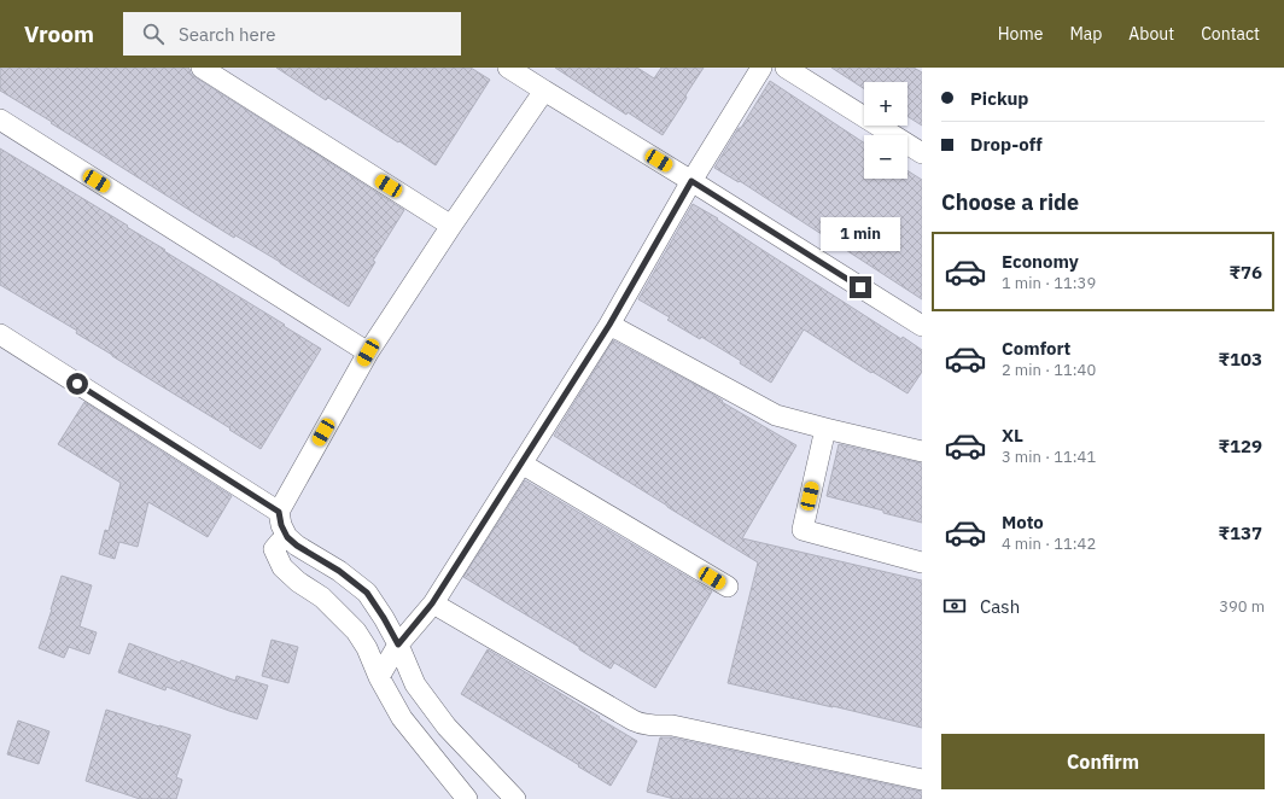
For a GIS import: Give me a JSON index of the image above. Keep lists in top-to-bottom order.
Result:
{
  "page": {
    "header": "Vroom",
    "search": "Search here",
    "nav": [
      "Home",
      "Map",
      "About",
      "Contact"
    ],
    "banner": ["Pickup", "Drop-off"],
    "map_buttons": ["+", "−"],
    "heading": "Choose a ride",
    "bubble": "1 min",
    "list": [
      {
        "name": "Economy",
        "note": "1 min · 11:39",
        "value": "₹76"
      },
      {
        "name": "Comfort",
        "note": "2 min · 11:40",
        "value": "₹103"
      },
      {
        "name": "XL",
        "note": "3 min · 11:41",
        "value": "₹129"
      },
      {
        "name": "Moto",
        "note": "4 min · 11:42",
        "value": "₹137"
      }
    ],
    "pay": ["Cash", "390 m"],
    "buttons": "Confirm"
  }
}
